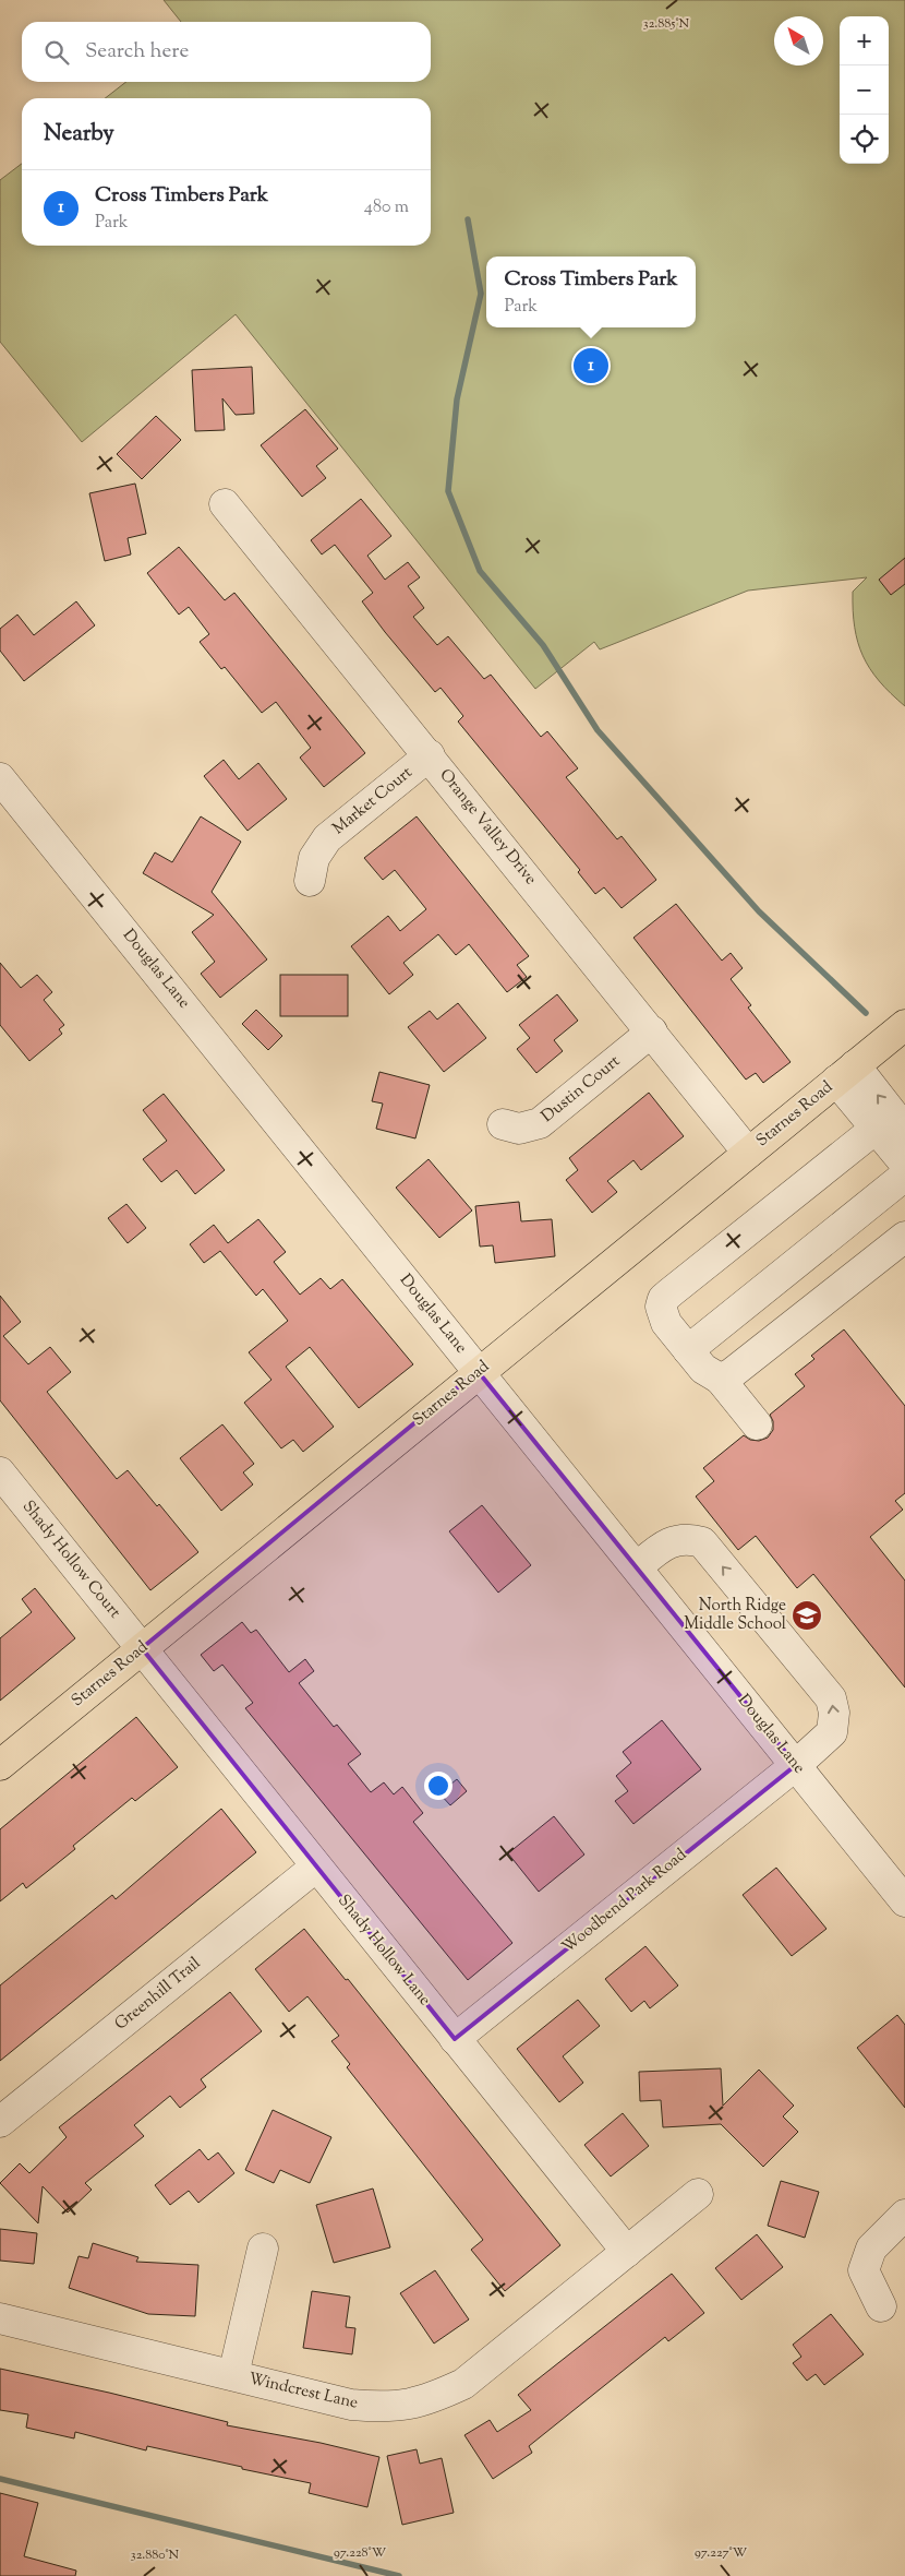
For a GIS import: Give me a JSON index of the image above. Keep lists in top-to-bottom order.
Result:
{
  "streets": {
    "main road": ["Starnes Road"],
    "street": [
      "Market Court",
      "Orange Valley Drive",
      "Douglas Lane",
      "Dustin Court",
      "Shady Hollow Court",
      "Woodbend Park Road",
      "Shady Hollow Lane",
      "Greenhill Trail",
      "Windcrest Lane"
    ]
  },
  "crossings": [
    ["Market Court", "Orange Valley Drive"],
    ["Orange Valley Drive", "Dustin Court"],
    ["Orange Valley Drive", "Starnes Road"],
    ["Douglas Lane", "Starnes Road"],
    ["Douglas Lane", "Woodbend Park Road"],
    ["Starnes Road", "Shady Hollow Court"],
    ["Starnes Road", "Shady Hollow Lane"],
    ["Shady Hollow Court", "Shady Hollow Lane"],
    ["Woodbend Park Road", "Shady Hollow Lane"],
    ["Shady Hollow Lane", "Greenhill Trail"],
    ["Shady Hollow Lane", "Windcrest Lane"]
  ],
  "places": {
    "school or university": ["North Ridge Middle School"]
  },
  "north": "top left",
  "page": {
    "map_buttons": ["+", "−"],
    "search": "Search here",
    "heading": "Nearby",
    "list": [
      {
        "mark": "1",
        "name": "Cross Timbers Park",
        "note": "Park",
        "value": "480 m"
      }
    ],
    "popup": ["Cross Timbers Park", "Park"],
    "pins": "1"
  },
  "coordinates": [
    "32.885°N",
    "97.228°W",
    "97.227°W",
    "32.880°N"
  ]
}
